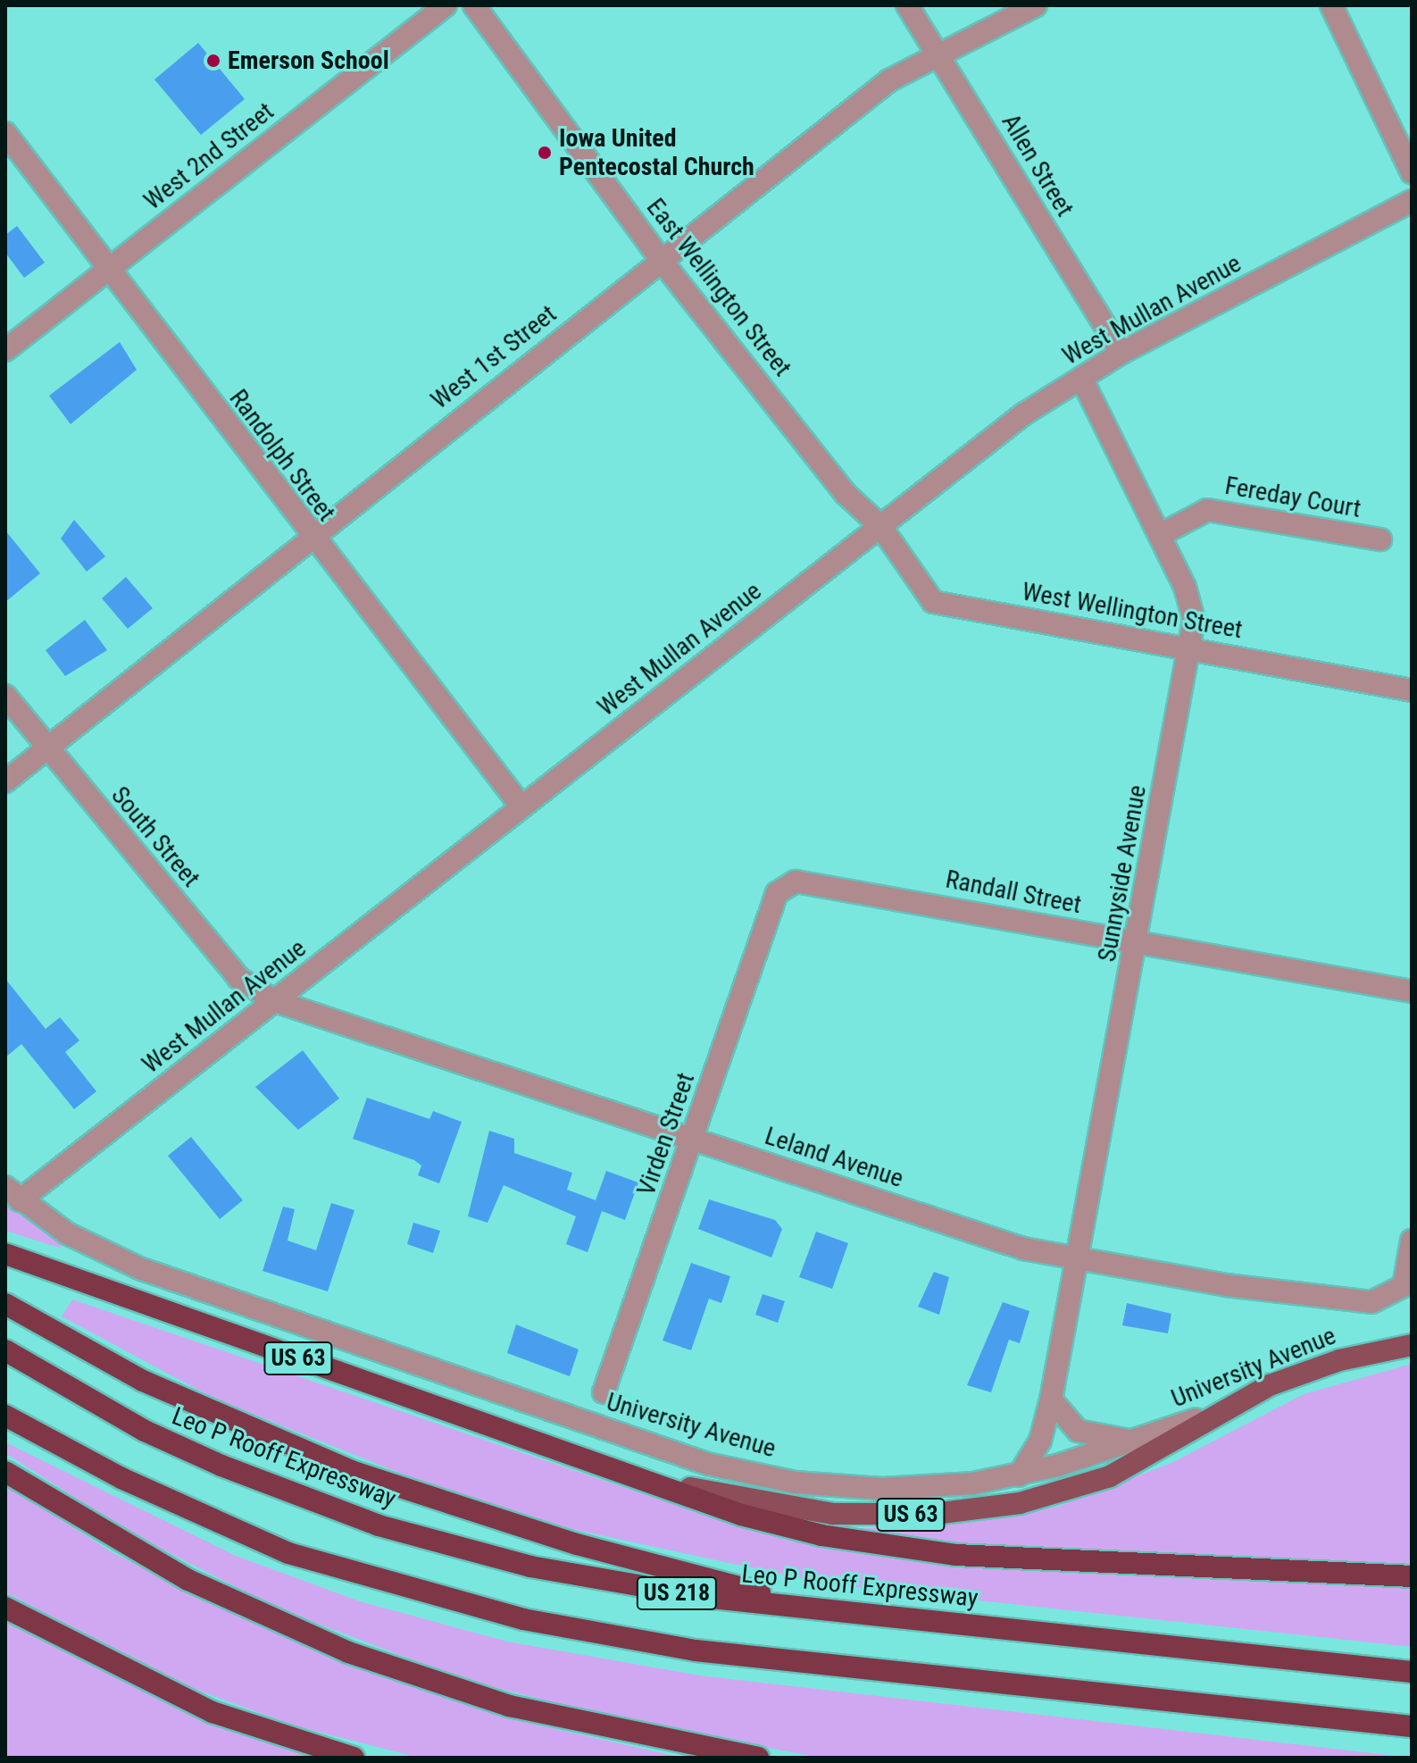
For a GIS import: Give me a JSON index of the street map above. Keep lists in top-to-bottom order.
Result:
{
  "streets": {
    "highway": ["US 63", "Leo P Rooff Expressway", "US 218"],
    "main road": ["University Avenue"],
    "street": [
      "West 2nd Street",
      "Allen Street",
      "East Wellington Street",
      "West Mullan Avenue",
      "West 1st Street",
      "Randolph Street",
      "Fereday Court",
      "West Wellington Street",
      "South Street",
      "Sunnyside Avenue",
      "Randall Street",
      "Virden Street",
      "Leland Avenue"
    ]
  },
  "crossings": [
    ["West 2nd Street", "Randolph Street"],
    ["Allen Street", "West Mullan Avenue"],
    ["Allen Street", "West 1st Street"],
    ["East Wellington Street", "West Mullan Avenue"],
    ["East Wellington Street", "West 1st Street"],
    ["East Wellington Street", "West Wellington Street"],
    ["West Mullan Avenue", "Randolph Street"],
    ["West Mullan Avenue", "West Wellington Street"],
    ["West Mullan Avenue", "South Street"],
    ["West Mullan Avenue", "Sunnyside Avenue"],
    ["West Mullan Avenue", "Leland Avenue"],
    ["West Mullan Avenue", "University Avenue"],
    ["West 1st Street", "Randolph Street"],
    ["West 1st Street", "South Street"],
    ["Fereday Court", "Sunnyside Avenue"],
    ["West Wellington Street", "Sunnyside Avenue"],
    ["South Street", "Leland Avenue"],
    ["Sunnyside Avenue", "Randall Street"],
    ["Sunnyside Avenue", "Leland Avenue"],
    ["Sunnyside Avenue", "University Avenue"],
    ["Randall Street", "Virden Street"],
    ["Virden Street", "Leland Avenue"],
    ["US 63", "University Avenue"]
  ],
  "places": ["Emerson School", "Iowa United Pentecostal Church"]
}
